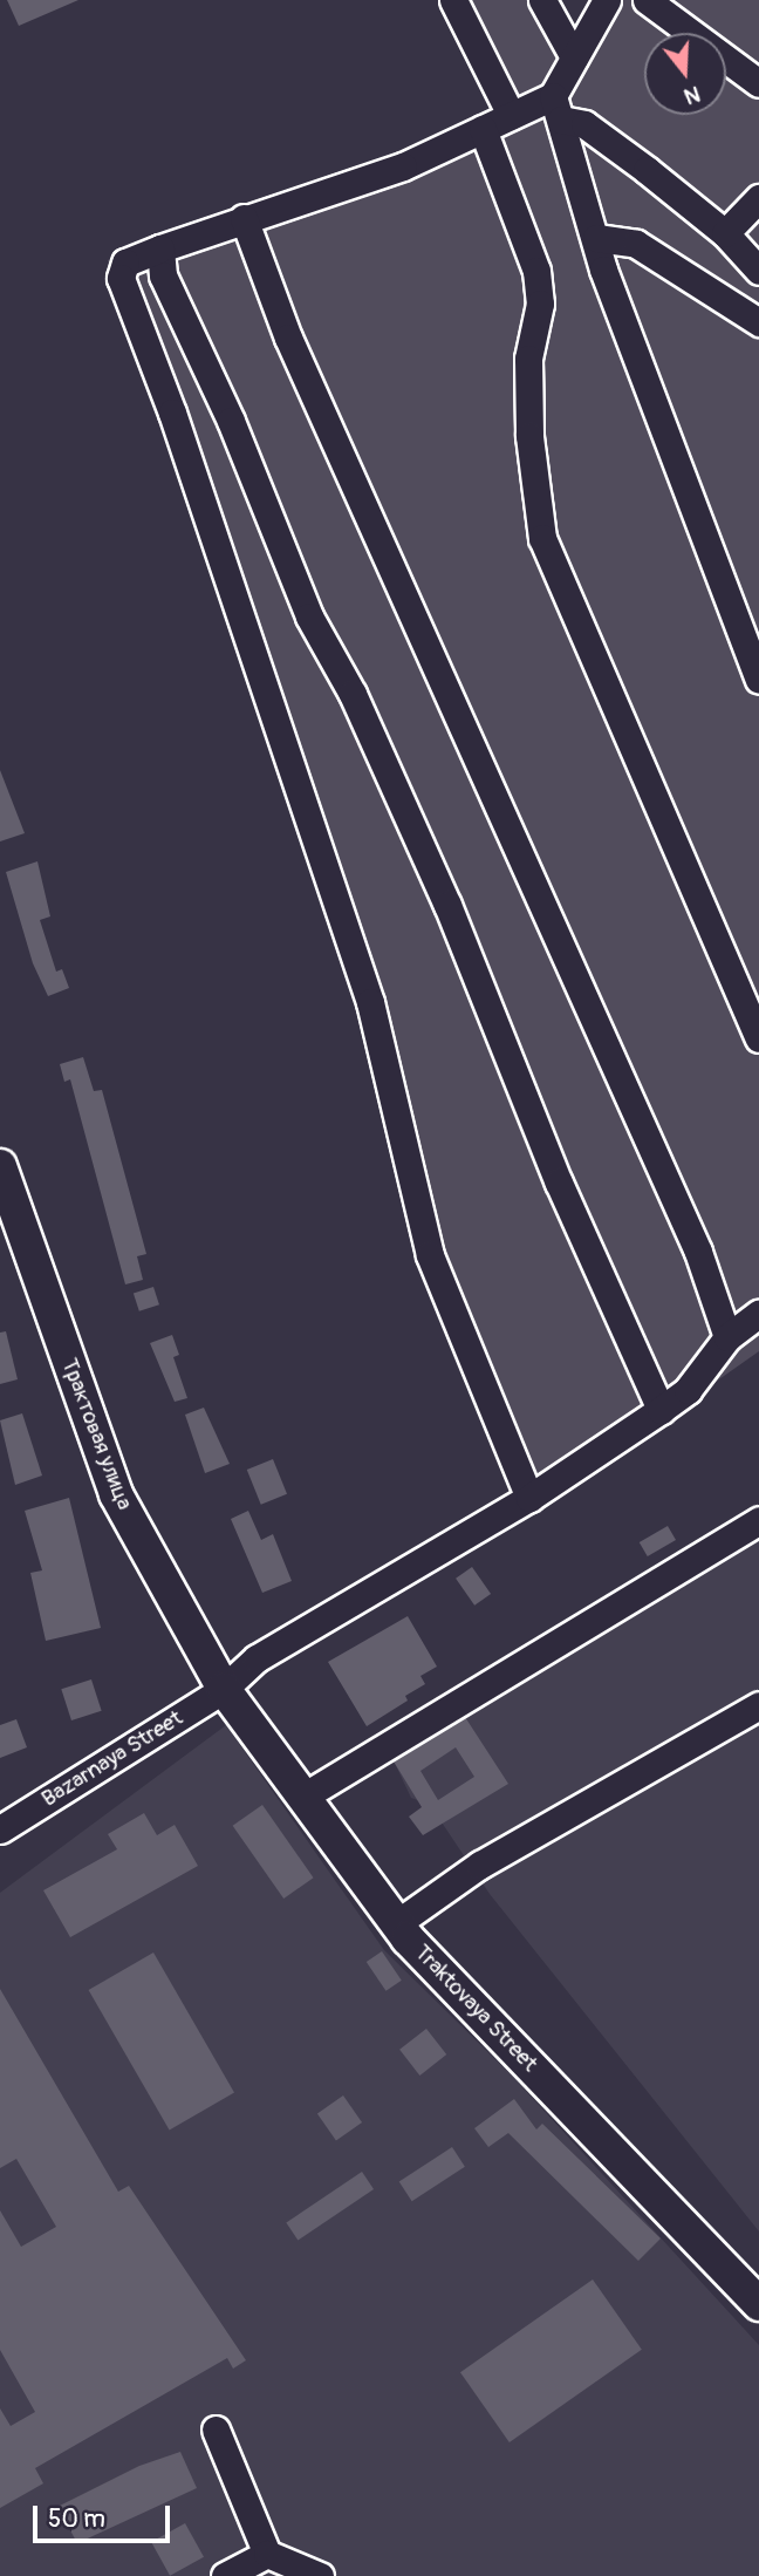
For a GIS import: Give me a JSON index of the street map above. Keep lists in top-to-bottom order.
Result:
{
  "streets": {
    "main road": ["Трактовая улица", "Traktovaya Street"],
    "street": ["Bazarnaya Street"]
  },
  "crossings": [
    ["Трактовая улица", "Bazarnaya Street"],
    ["Трактовая улица", "Traktovaya Street"],
    ["Bazarnaya Street", "Traktovaya Street"]
  ],
  "scale_bar": "50 m",
  "north": "bottom"
}
